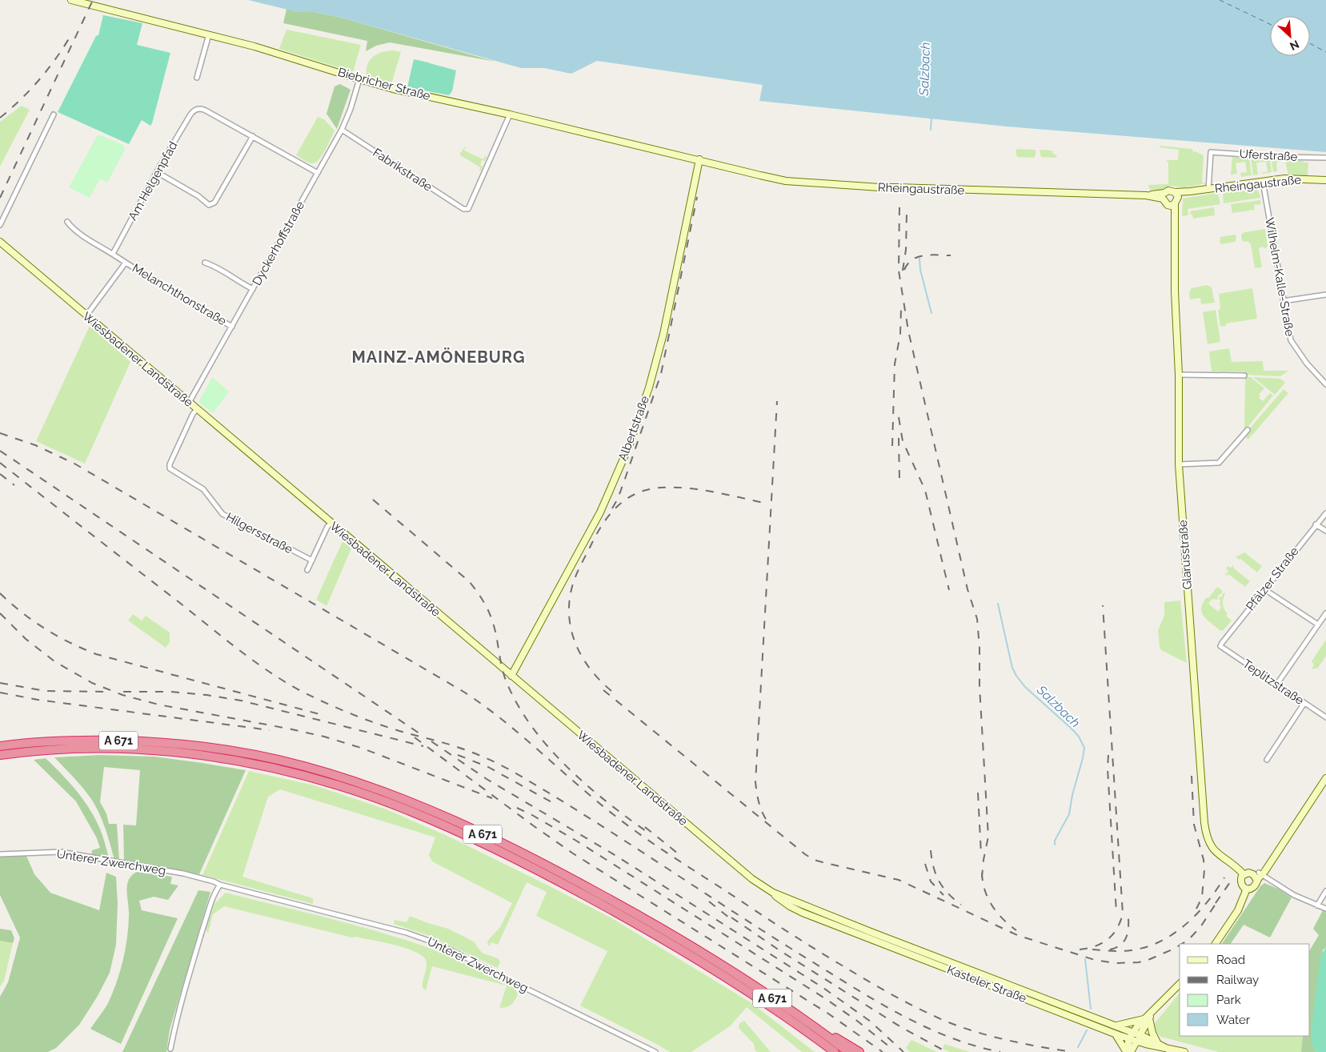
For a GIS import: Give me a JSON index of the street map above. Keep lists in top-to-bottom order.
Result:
{
  "streets": {
    "highway": ["A 671"],
    "street": [
      "Biebricher Straße",
      "Uferstraße",
      "Fabrikstraße",
      "Am Helgenpfad",
      "Rheingaustraße",
      "Dyckerhoffstraße",
      "Wilhelm-Kalle-Straße",
      "Melanchthonstraße",
      "Wiesbadener Landstraße",
      "Albertstraße",
      "Hilgersstraße",
      "Glarusstraße",
      "Pfälzer Straße",
      "Teplitzstraße",
      "Unterer Zwerchweg",
      "Kasteler Straße"
    ]
  },
  "crossings": [
    ["Biebricher Straße", "Fabrikstraße"],
    ["Biebricher Straße", "Rheingaustraße"],
    ["Biebricher Straße", "Dyckerhoffstraße"],
    ["Biebricher Straße", "Albertstraße"],
    ["Uferstraße", "Rheingaustraße"],
    ["Fabrikstraße", "Dyckerhoffstraße"],
    ["Am Helgenpfad", "Melanchthonstraße"],
    ["Rheingaustraße", "Wilhelm-Kalle-Straße"],
    ["Rheingaustraße", "Albertstraße"],
    ["Dyckerhoffstraße", "Melanchthonstraße"],
    ["Dyckerhoffstraße", "Wiesbadener Landstraße"],
    ["Melanchthonstraße", "Wiesbadener Landstraße"],
    ["Wiesbadener Landstraße", "Albertstraße"],
    ["Wiesbadener Landstraße", "Hilgersstraße"],
    ["Wiesbadener Landstraße", "Kasteler Straße"],
    ["Pfälzer Straße", "Teplitzstraße"]
  ],
  "districts": ["MAINZ-AMÖNEBURG"],
  "water": ["Salzbach"],
  "legend": [
    "Road",
    "Railway",
    "Park",
    "Water"
  ],
  "north": "bottom right"
}
